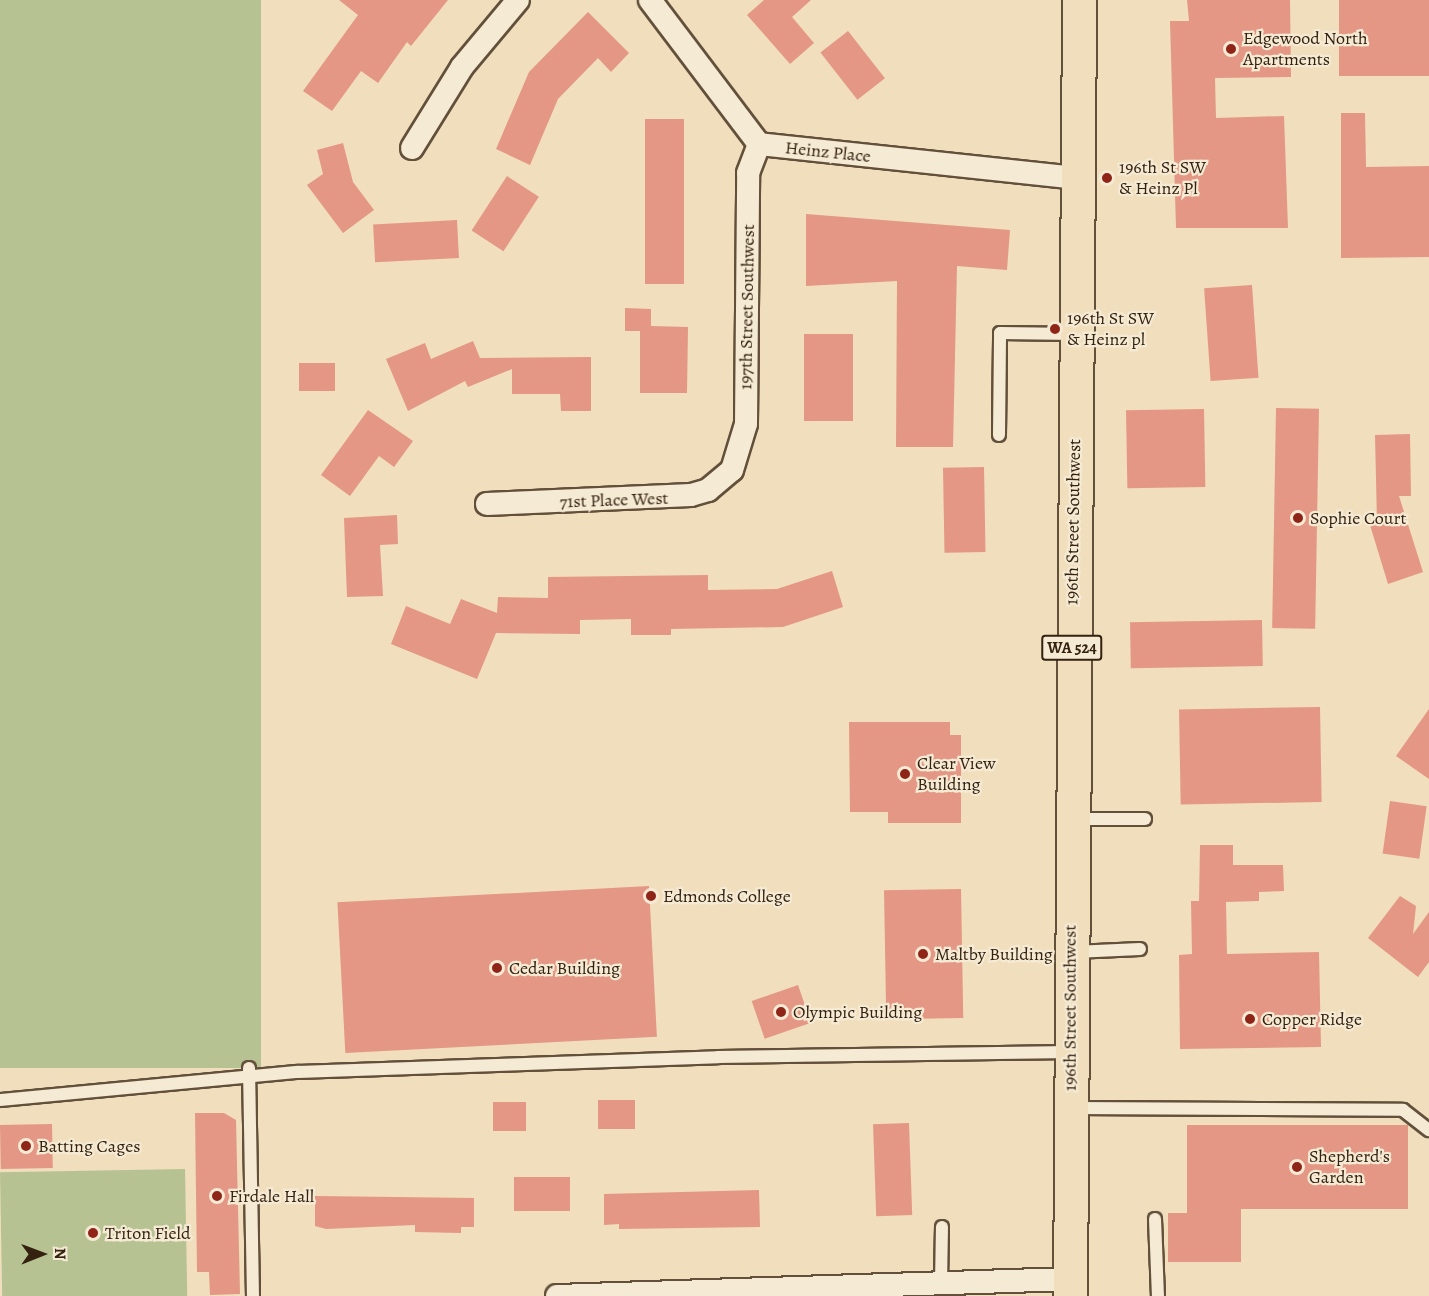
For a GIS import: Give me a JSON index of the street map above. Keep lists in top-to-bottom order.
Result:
{
  "streets": {
    "main road": ["196th Street Southwest", "WA 524"],
    "street": ["Heinz Place", "197th Street Southwest", "71st Place West"]
  },
  "crossings": [
    ["Heinz Place", "197th Street Southwest"],
    ["Heinz Place", "196th Street Southwest"],
    ["197th Street Southwest", "71st Place West"]
  ],
  "places": [
    "Edgewood North Apartments",
    "196th St SW & Heinz Pl",
    "196th St SW & Heinz pl",
    "Sophie Court",
    "Clear View Building",
    "Edmonds College",
    "Maltby Building",
    "Cedar Building",
    "Olympic Building",
    "Copper Ridge",
    "Batting Cages",
    "Shepherd's Garden",
    "Firdale Hall",
    "Triton Field"
  ],
  "north": "right"
}
